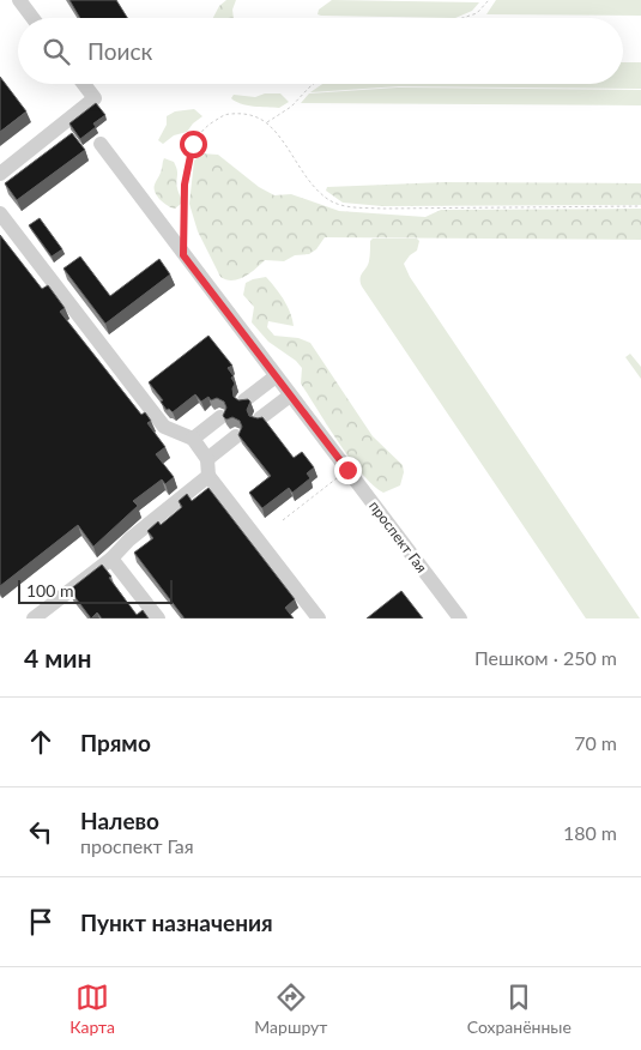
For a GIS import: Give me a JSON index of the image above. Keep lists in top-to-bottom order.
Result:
{
  "streets": {
    "street": ["проспект Гая"]
  },
  "scale_bar": "100 m",
  "page": {
    "search": "Поиск",
    "scale": "100 m",
    "heading": ["4 мин", "Пешком · 250 m"],
    "list": [
      ["Прямо", "70 m"],
      ["Налево", "проспект Гая", "180 m"],
      "Пункт назначения"
    ],
    "nav": ["Карта", "Маршрут", "Сохранённые"]
  }
}
